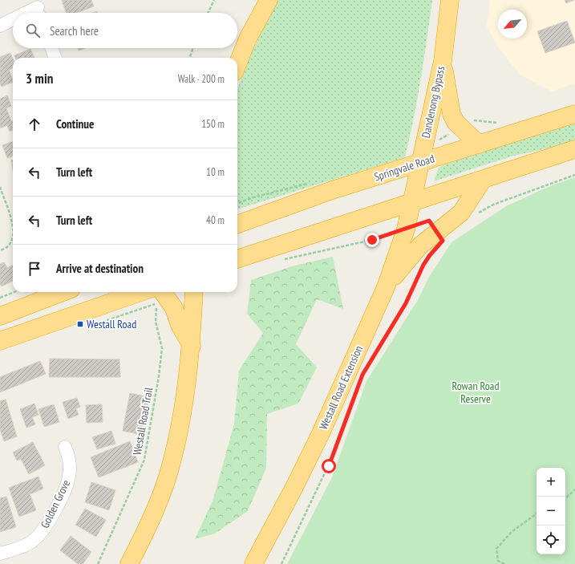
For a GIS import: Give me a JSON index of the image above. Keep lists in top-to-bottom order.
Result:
{
  "streets": {
    "highway": ["Dandenong Bypass", "Springvale Road", "Westall Road Extension"],
    "street": ["Golden Grove"],
    "path": ["Westall Road Trail"]
  },
  "crossings": [
    ["Dandenong Bypass", "Springvale Road"],
    ["Dandenong Bypass", "Westall Road Extension"]
  ],
  "parks": ["Rowan Road Reserve"],
  "places": {
    "transit": ["Westall Road"]
  },
  "north": "bottom left",
  "page": {
    "search": "Search here",
    "heading": ["3 min", "Walk · 200 m"],
    "list": [
      ["Continue", "150 m"],
      ["Turn left", "10 m"],
      ["Turn left", "40 m"],
      "Arrive at destination"
    ],
    "map_buttons": ["+", "−"]
  }
}
